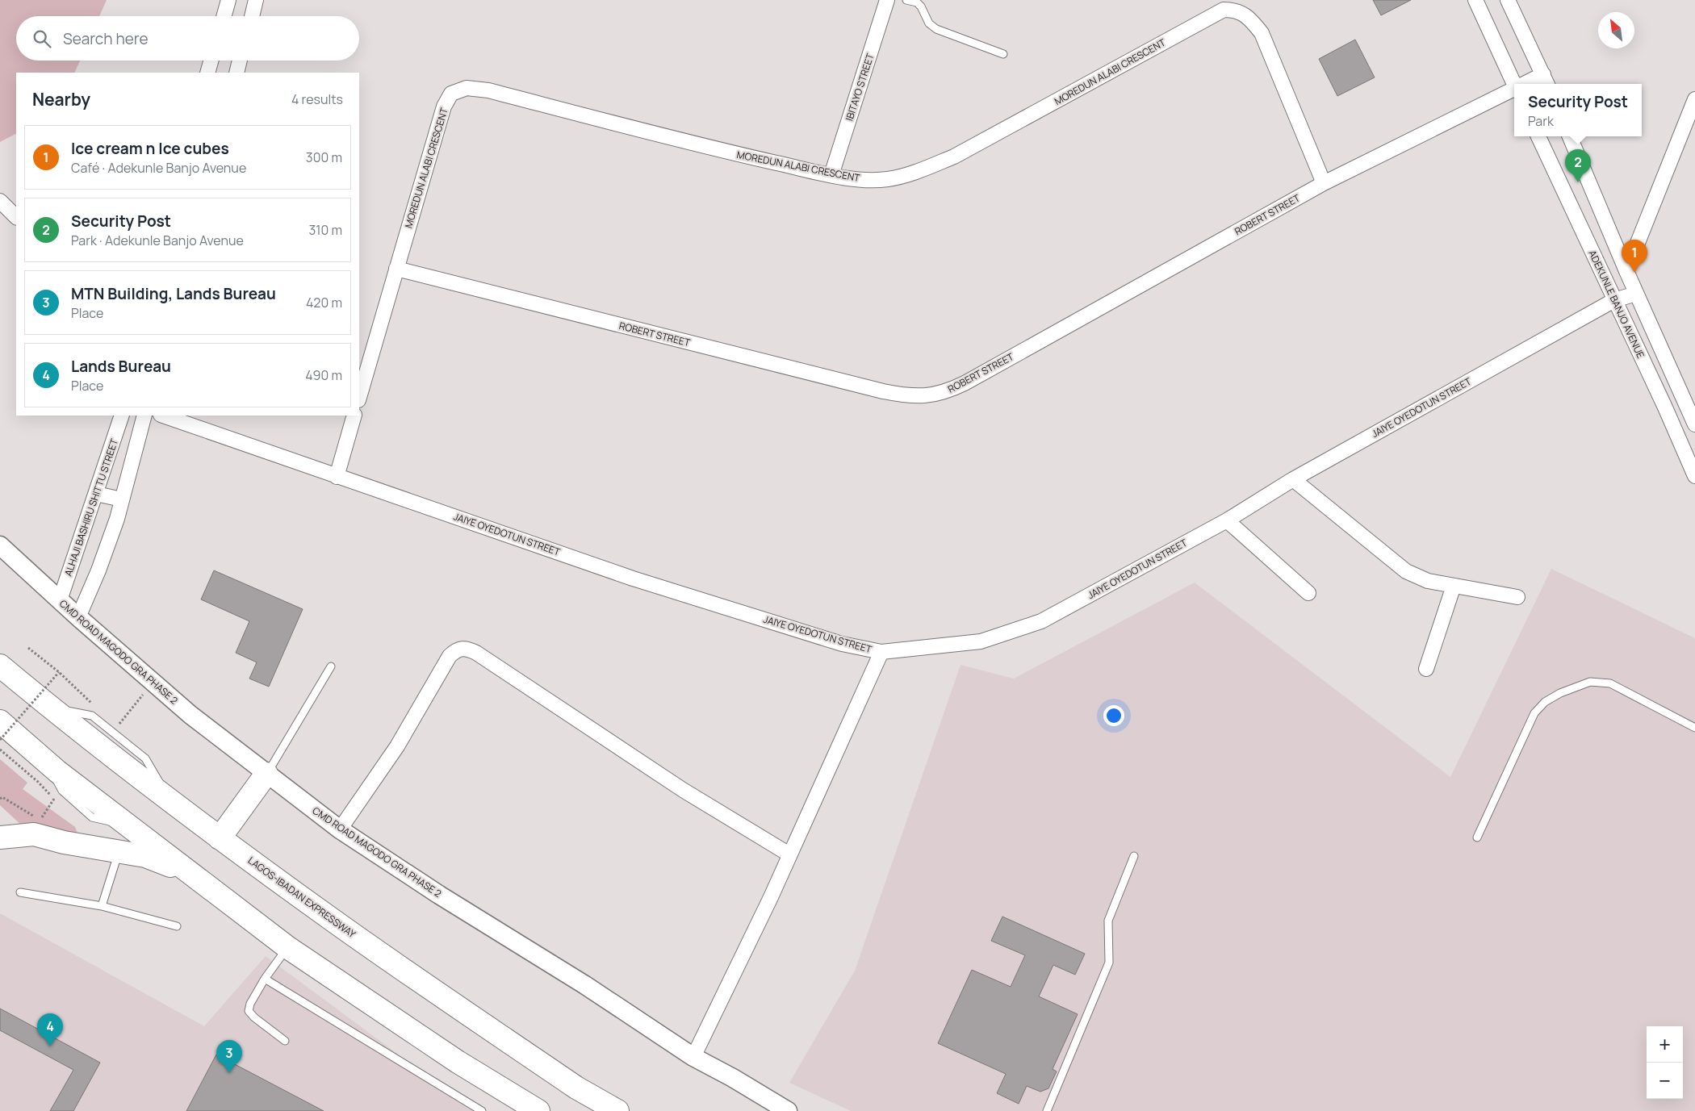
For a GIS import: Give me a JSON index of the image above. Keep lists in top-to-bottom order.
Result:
{
  "streets": {
    "highway": ["LAGOS-IBADAN EXPRESSWAY"],
    "street": [
      "MOREDUN ALABI CRESCENT",
      "IBITAYO STREET",
      "ROBERT STREET",
      "ADEKUNLE BANJO AVENUE",
      "JAIYE OYEDOTUN STREET",
      "ALHAJI BASHIRU SHITTU STREET",
      "CMD ROAD MAGODO GRA PHASE 2"
    ]
  },
  "crossings": [
    ["MOREDUN ALABI CRESCENT", "IBITAYO STREET"],
    ["MOREDUN ALABI CRESCENT", "ROBERT STREET"],
    ["ADEKUNLE BANJO AVENUE", "JAIYE OYEDOTUN STREET"],
    ["ALHAJI BASHIRU SHITTU STREET", "CMD ROAD MAGODO GRA PHASE 2"]
  ],
  "north": "top left",
  "page": {
    "search": "Search here",
    "heading": ["Nearby", "4 results"],
    "popup": ["Security Post", "Park"],
    "list": [
      {
        "mark": "1",
        "name": "Ice cream n Ice cubes",
        "note": "Café · Adekunle Banjo Avenue",
        "value": "300 m"
      },
      {
        "mark": "2",
        "name": "Security Post",
        "note": "Park · Adekunle Banjo Avenue",
        "value": "310 m"
      },
      {
        "mark": "3",
        "name": "MTN Building, Lands Bureau",
        "note": "Place",
        "value": "420 m"
      },
      {
        "mark": "4",
        "name": "Lands Bureau",
        "note": "Place",
        "value": "490 m"
      }
    ],
    "pins": [
      "2",
      "1",
      "4",
      "3"
    ],
    "map_buttons": ["+", "−"]
  }
}
